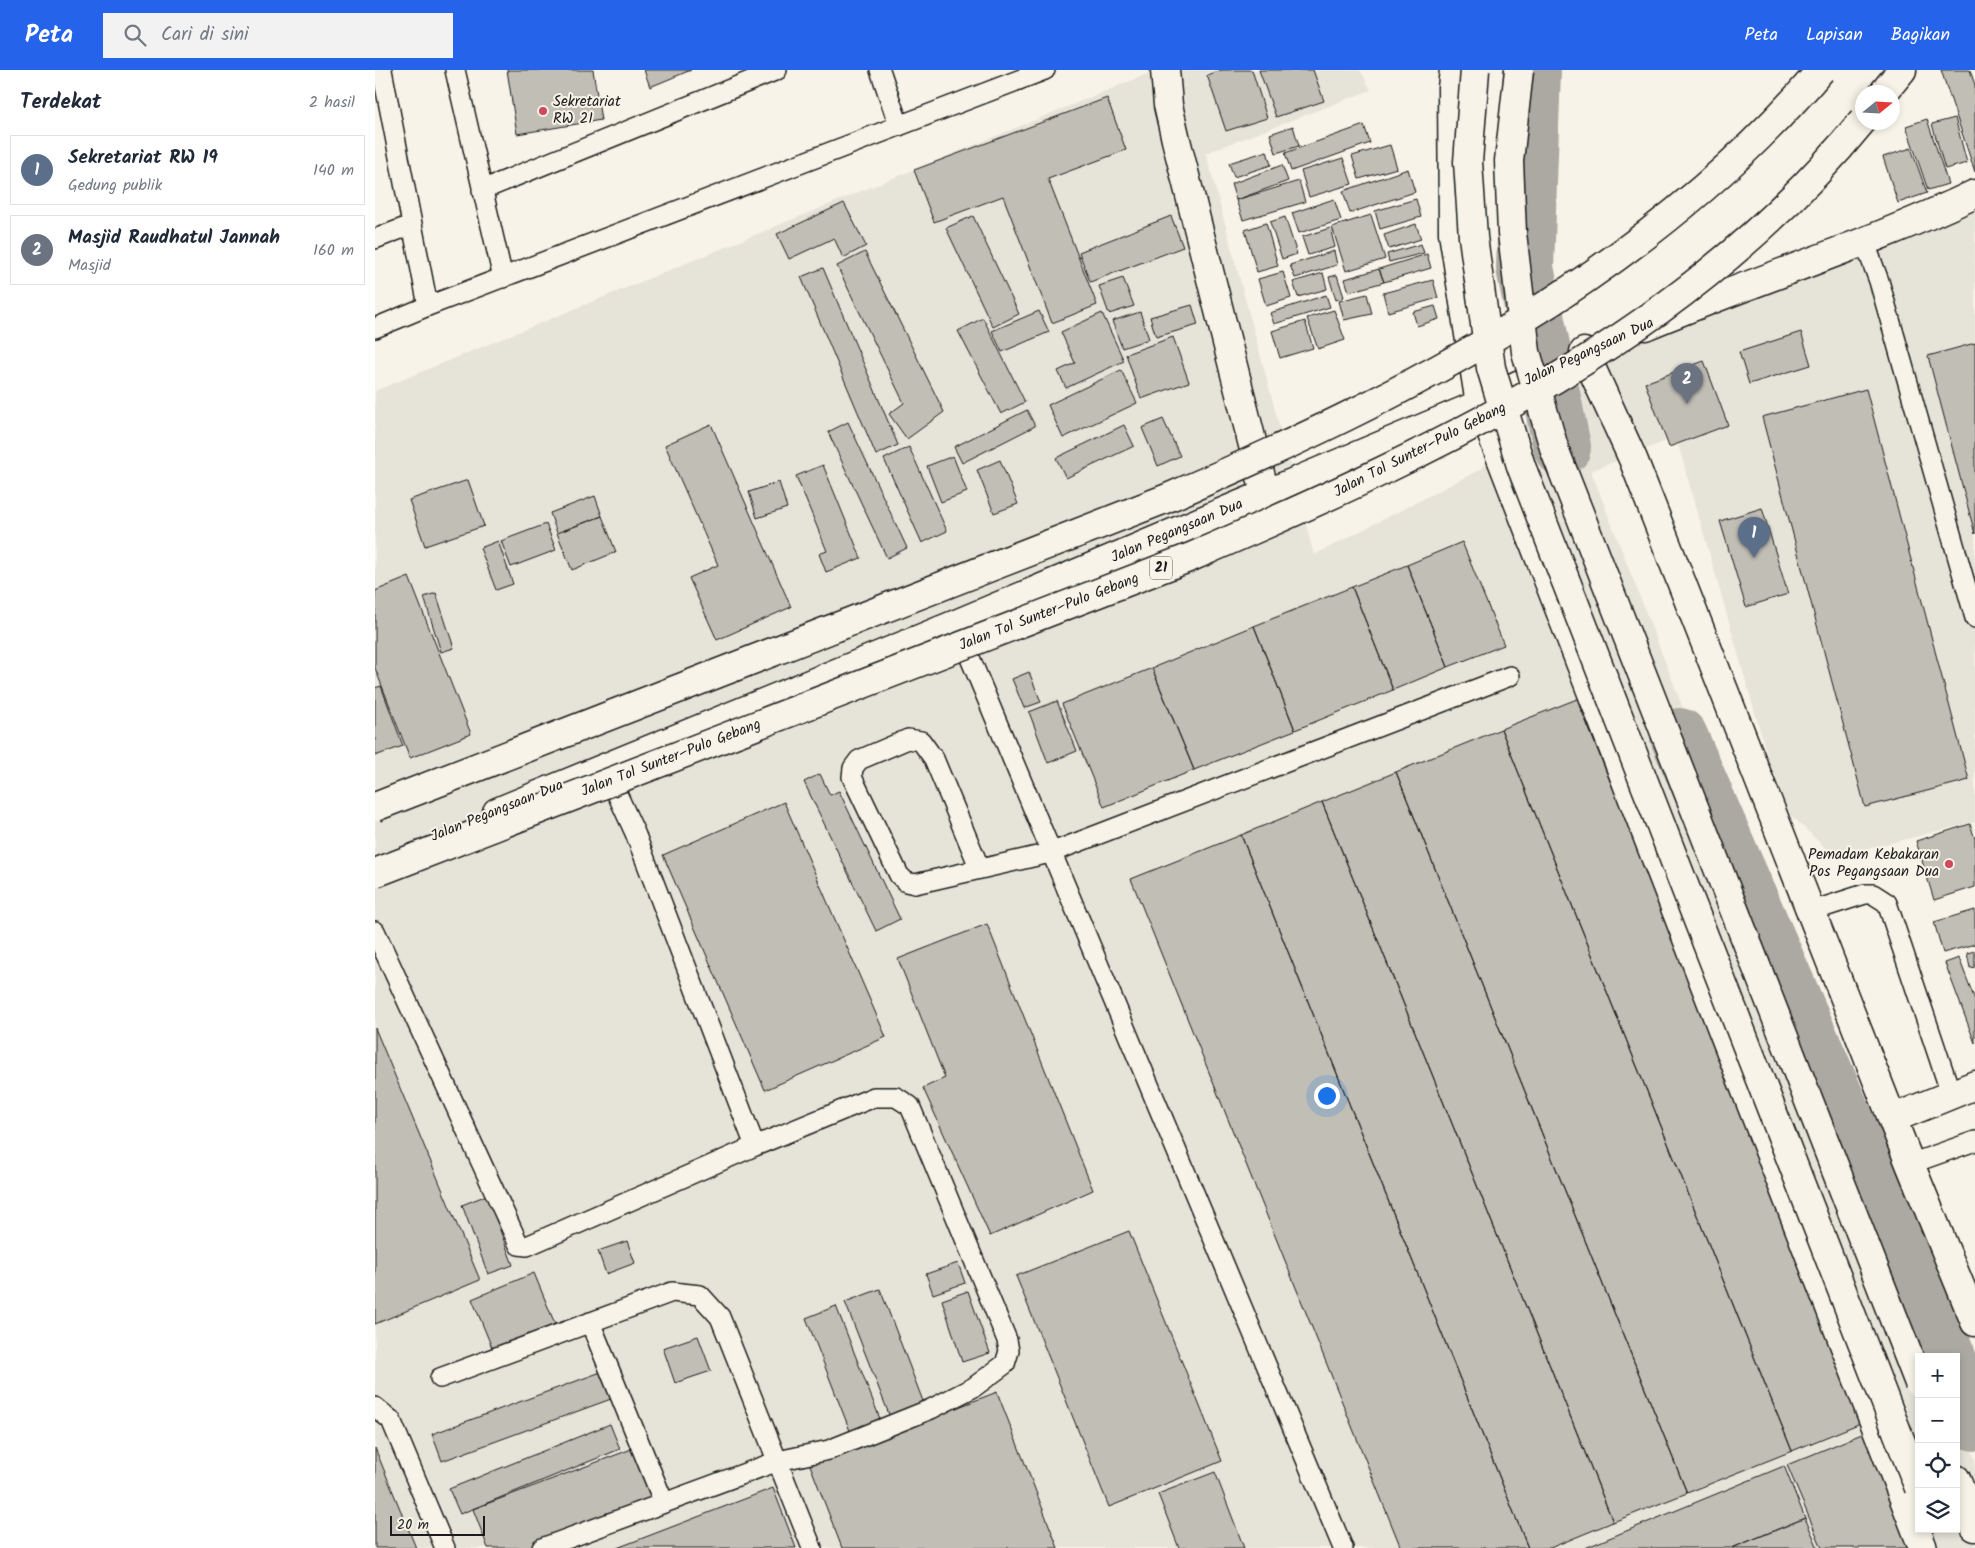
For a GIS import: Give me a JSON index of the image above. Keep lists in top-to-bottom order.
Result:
{
  "streets": {
    "main road": ["Jalan Pegangsaan Dua", "Jalan Tol Sunter–Pulo Gebang", "21"]
  },
  "places": ["Sekretariat RW 21", "Pemadam Kebakaran Pos Pegangsaan Dua"],
  "scale_bar": "20 m",
  "north": "right",
  "page": {
    "header": "Peta",
    "search": "Cari di sini",
    "nav": ["Peta", "Lapisan", "Bagikan"],
    "heading": ["Terdekat", "2 hasil"],
    "list": [
      {
        "mark": "1",
        "name": "Sekretariat RW 19",
        "note": "Gedung publik",
        "value": "140 m"
      },
      {
        "mark": "2",
        "name": "Masjid Raudhatul Jannah",
        "note": "Masjid",
        "value": "160 m"
      }
    ],
    "pins": ["2", "1"],
    "map_buttons": ["+", "−"],
    "scale": "20 m"
  }
}
